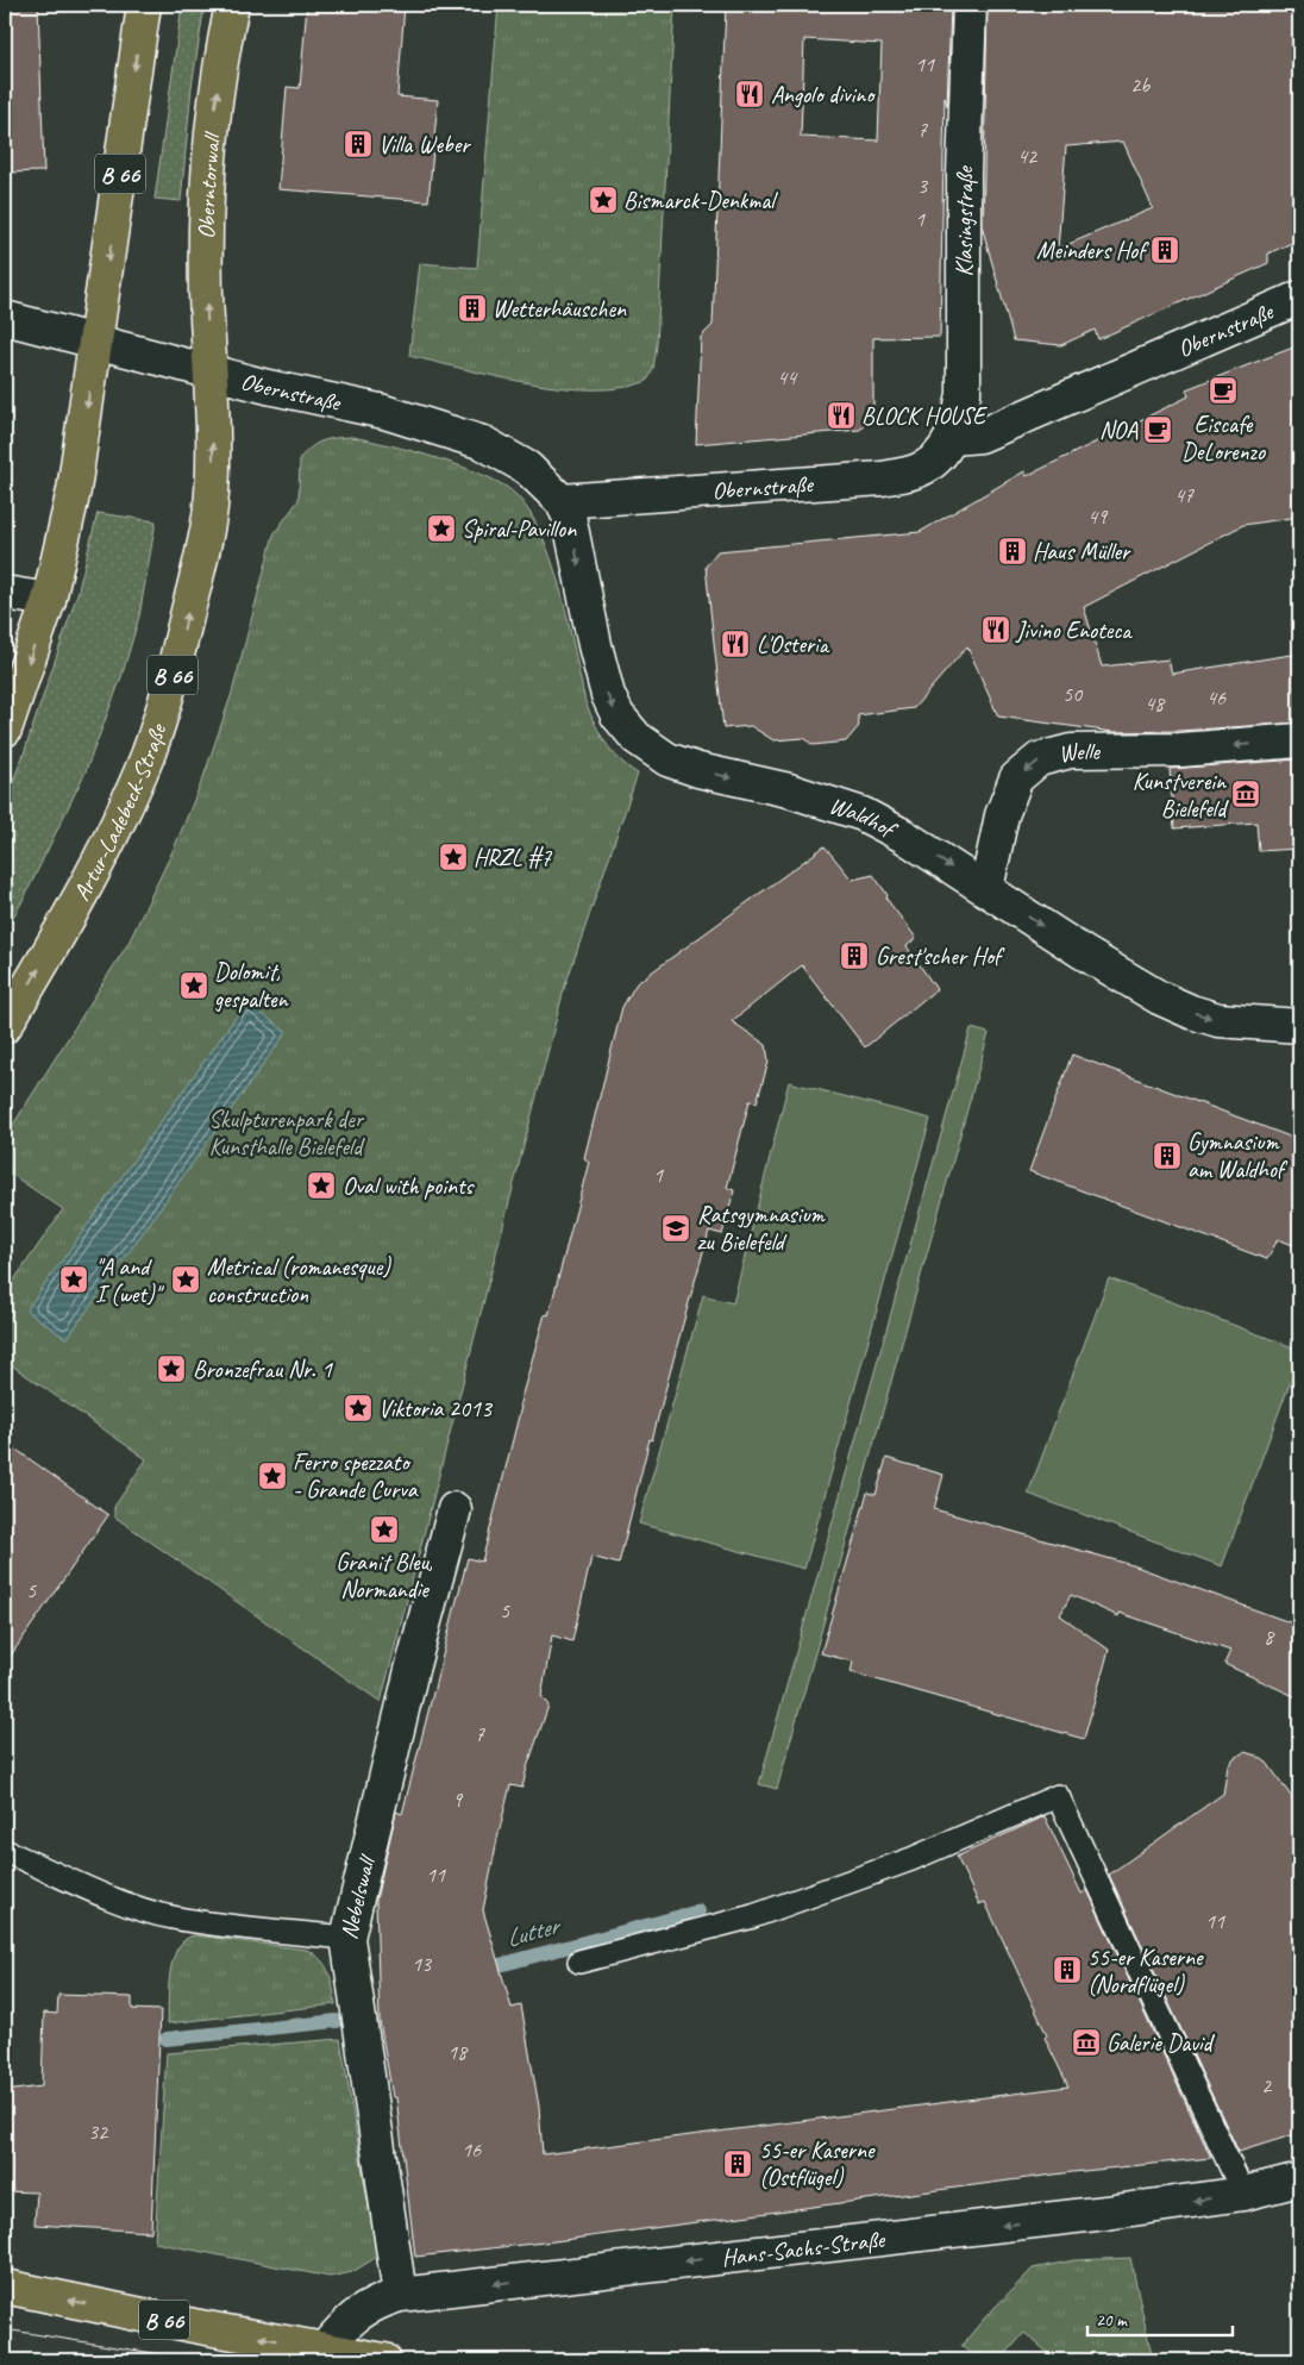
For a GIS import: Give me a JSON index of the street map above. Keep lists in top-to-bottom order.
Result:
{
  "streets": {
    "main road": ["B 66", "Oberntorwall", "Artur-Ladebeck-Straße"],
    "street": [
      "Klasingstraße",
      "Obernstraße",
      "Welle",
      "Waldhof",
      "Nebelswall",
      "Hans-Sachs-Straße"
    ]
  },
  "crossings": [
    ["B 66", "Obernstraße"],
    ["B 66", "Hans-Sachs-Straße"],
    ["Oberntorwall", "Obernstraße"],
    ["Oberntorwall", "Artur-Ladebeck-Straße"],
    ["Klasingstraße", "Obernstraße"],
    ["Obernstraße", "Artur-Ladebeck-Straße"],
    ["Obernstraße", "Waldhof"],
    ["Welle", "Waldhof"],
    ["Nebelswall", "Hans-Sachs-Straße"]
  ],
  "one_way": ["Welle", "Waldhof", "Hans-Sachs-Straße"],
  "water": ["Lutter"],
  "parks": ["Skulpturenpark der Kunsthalle Bielefeld"],
  "places": {
    "restaurant": [
      "Angolo divino",
      "BLOCK HOUSE",
      "Jivino Enoteca",
      "L'Osteria"
    ],
    "building": [
      "Villa Weber",
      "Meinders Hof",
      "Wetterhäuschen",
      "Haus Müller",
      "Grest'scher Hof",
      "Gymnasium am Waldhof",
      "55-er Kaserne (Nordflügel)",
      "55-er Kaserne (Ostflügel)"
    ],
    "place": [
      "Bismarck-Denkmal",
      "Spiral-Pavillon",
      "HRZL #7",
      "Dolomit, gespalten",
      "Oval with points",
      "\"A and I (wet)\"",
      "Metrical (romanesque) construction",
      "Bronzefrau Nr. 1",
      "Viktoria 2013",
      "Ferro spezzato - Grande Curva",
      "Granit Bleu, Normandie"
    ],
    "cafe": ["Eiscafe DeLorenzo", "NOA"],
    "museum": ["Kunstverein Bielefeld", "Galerie David"],
    "school or university": ["Ratsgymnasium zu Bielefeld"]
  },
  "house_numbers": [
    "11",
    "2b",
    "7",
    "42",
    "3",
    "1",
    "44",
    "47",
    "49",
    "50",
    "46",
    "48",
    "1",
    "5",
    "5",
    "8",
    "7",
    "9",
    "11",
    "11",
    "13",
    "18",
    "2",
    "32",
    "16"
  ],
  "scale_bar": "20 m"
}
